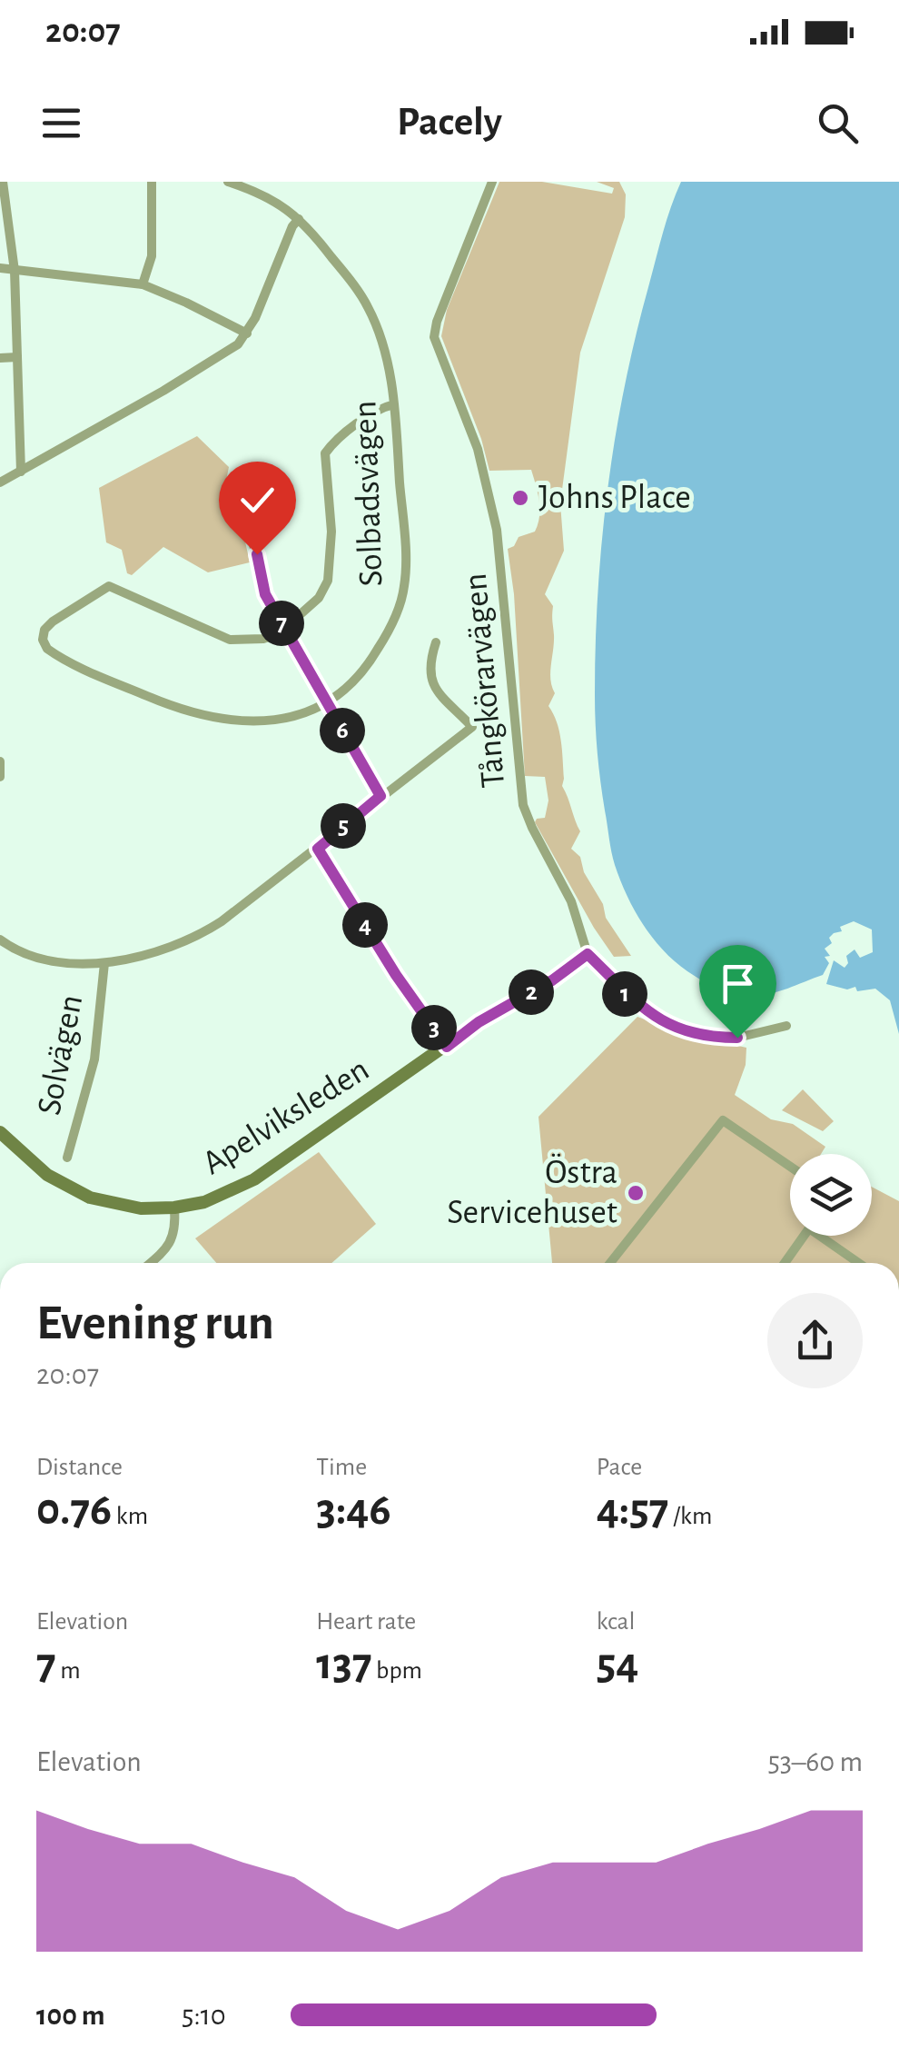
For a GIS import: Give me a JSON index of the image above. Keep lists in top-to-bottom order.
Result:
{
  "streets": {
    "street": [
      "Solbadsvägen",
      "Tångkörarvägen",
      "Solvägen",
      "Apelviksleden"
    ]
  },
  "crossings": [
    ["Tångkörarvägen", "Apelviksleden"]
  ],
  "places": ["Johns Place", "Östra Servicehuset"],
  "page": {
    "status": "20:07",
    "header": "Pacely",
    "pins": [
      "7",
      "6",
      "5",
      "4",
      "2",
      "1",
      "3"
    ],
    "heading": ["Evening run", "20:07"],
    "stats": [
      ["Distance", "0.76 km"],
      ["Time", "3:46"],
      ["Pace", "4:57 /km"],
      ["Elevation", "7 m"],
      ["Heart rate", "137 bpm"],
      ["kcal", "54"]
    ],
    "chart": ["Elevation", "53–60 m"],
    "list": [
      {
        "name": "100 m",
        "note": "5:10"
      }
    ]
  }
}
